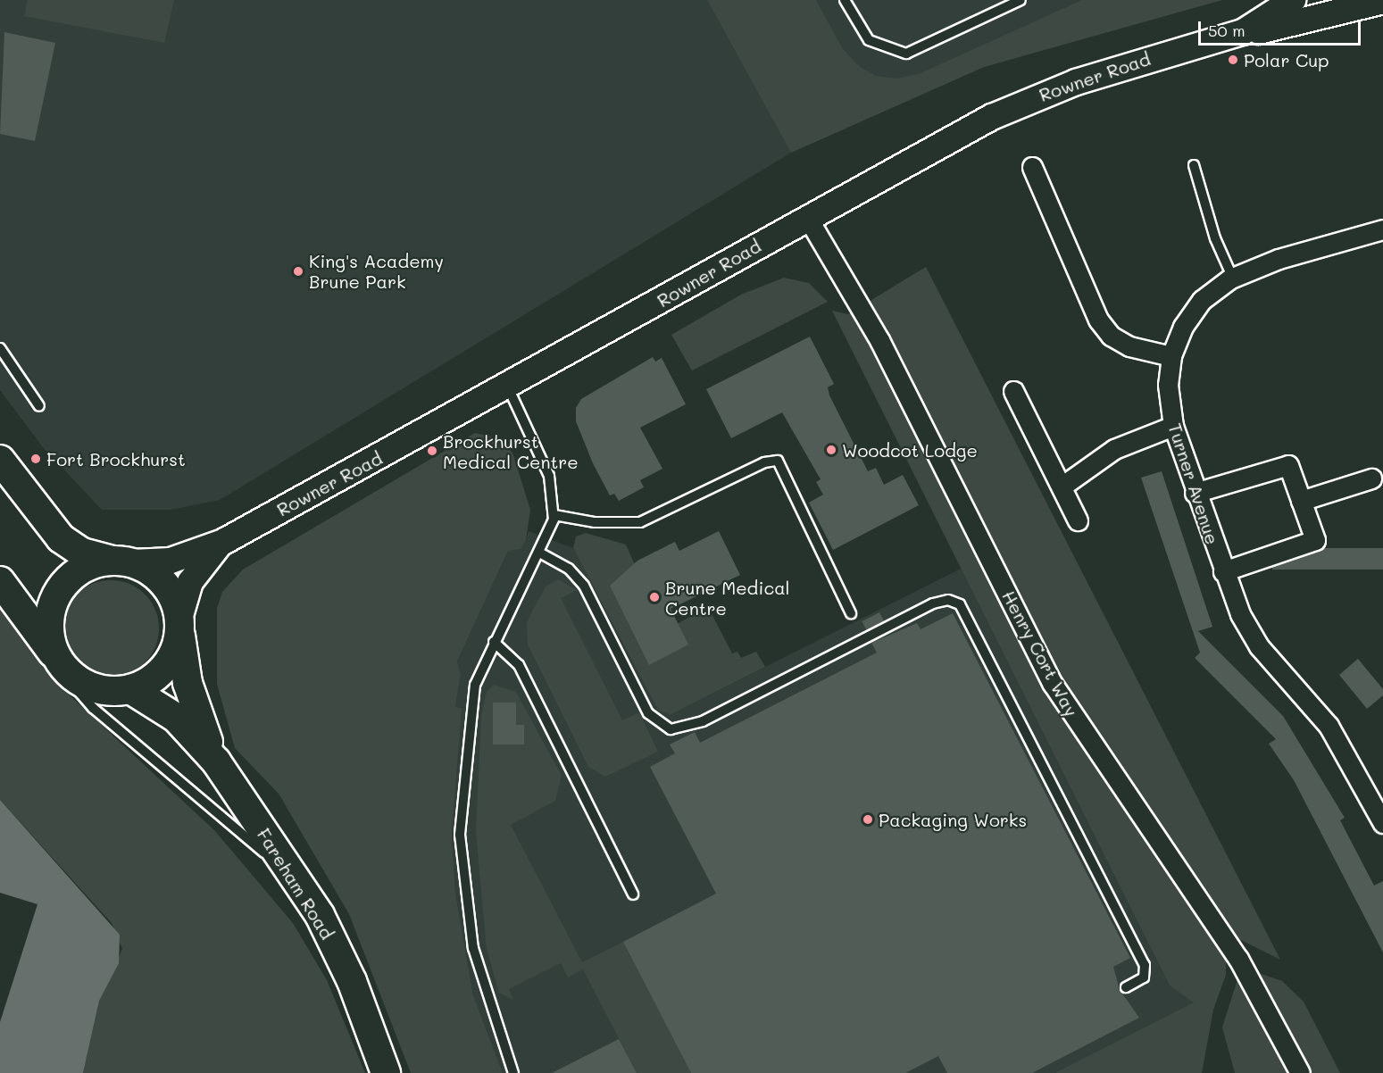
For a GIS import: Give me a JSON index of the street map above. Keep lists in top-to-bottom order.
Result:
{
  "streets": {
    "main road": ["Rowner Road", "Fareham Road"],
    "street": ["Turner Avenue", "Henry Cort Way"]
  },
  "crossings": [
    ["Rowner Road", "Henry Cort Way"],
    ["Rowner Road", "Fareham Road"]
  ],
  "places": [
    "Polar Cup",
    "King's Academy Brune Park",
    "Woodcot Lodge",
    "Brockhurst Medical Centre",
    "Fort Brockhurst",
    "Brune Medical Centre",
    "Packaging Works"
  ],
  "scale_bar": "50 m"
}
